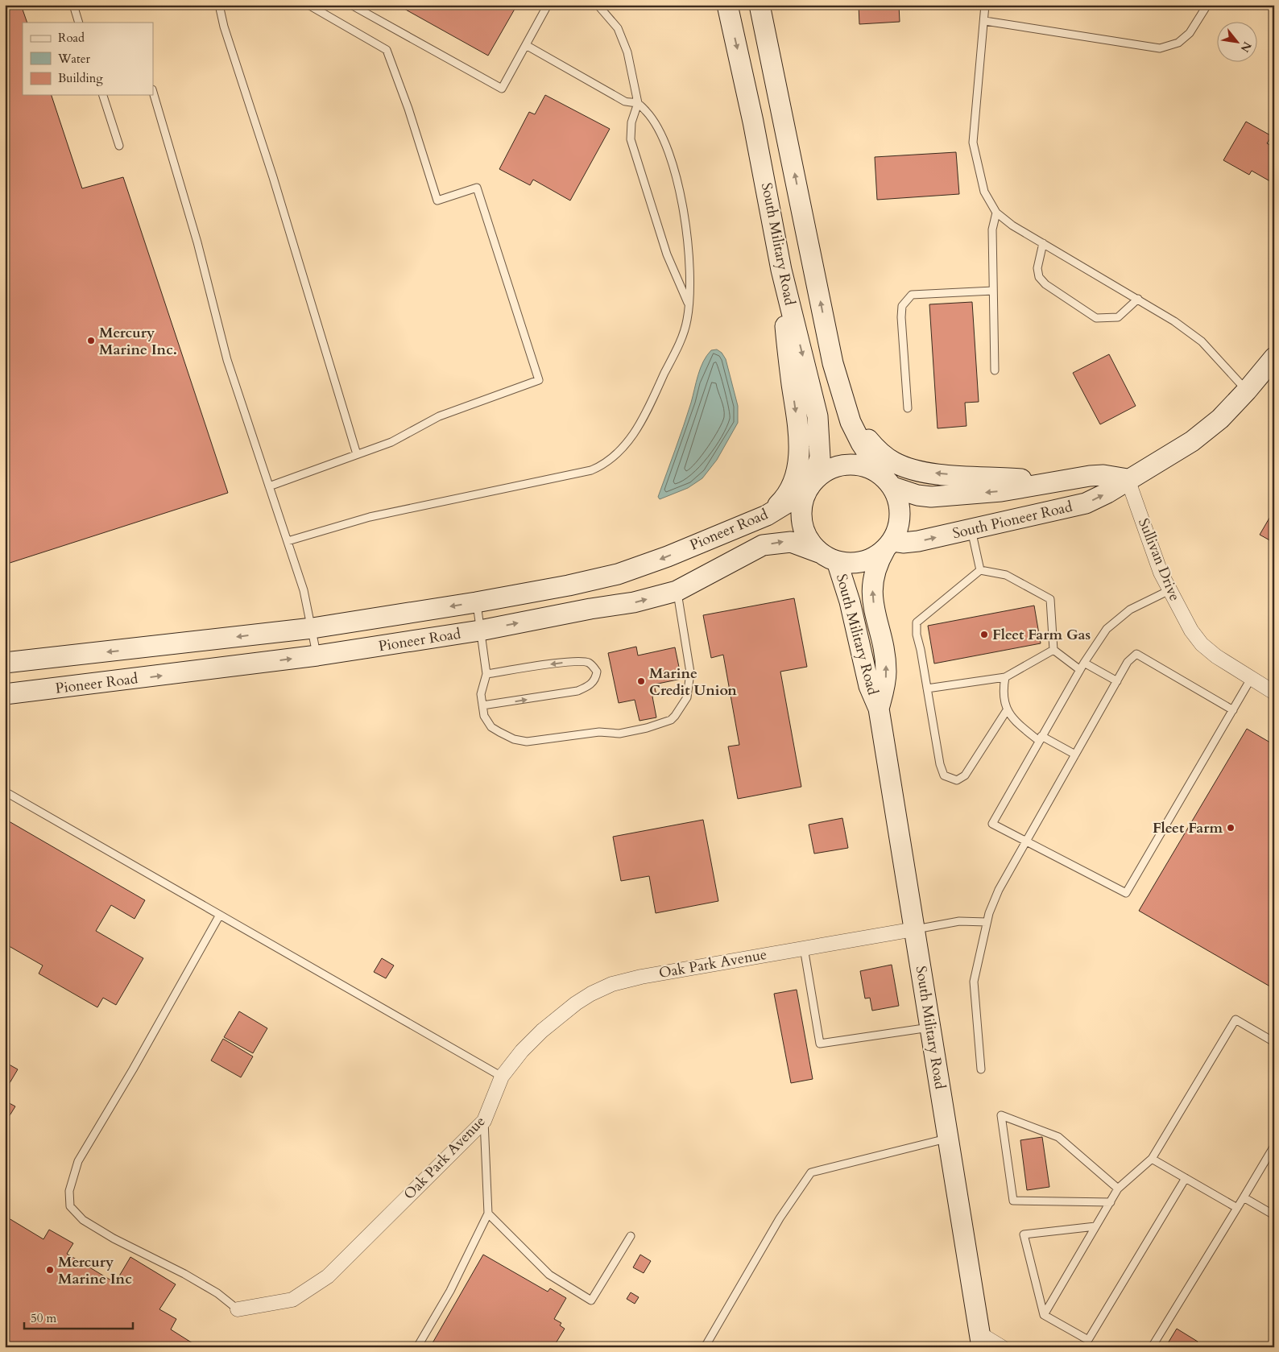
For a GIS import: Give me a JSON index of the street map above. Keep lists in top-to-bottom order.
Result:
{
  "streets": {
    "main road": ["South Military Road", "South Pioneer Road", "Pioneer Road"],
    "street": ["Sullivan Drive", "Oak Park Avenue"]
  },
  "crossings": [
    ["South Military Road", "South Pioneer Road"],
    ["South Military Road", "Pioneer Road"],
    ["South Military Road", "Oak Park Avenue"],
    ["South Pioneer Road", "Pioneer Road"],
    ["South Pioneer Road", "Sullivan Drive"]
  ],
  "places": [
    "Mercury Marine Inc.",
    "Fleet Farm Gas",
    "Marine Credit Union",
    "Fleet Farm",
    "Mercury Marine Inc"
  ],
  "legend": ["Road", "Water", "Building"],
  "scale_bar": "50 m",
  "north": "bottom right"
}
